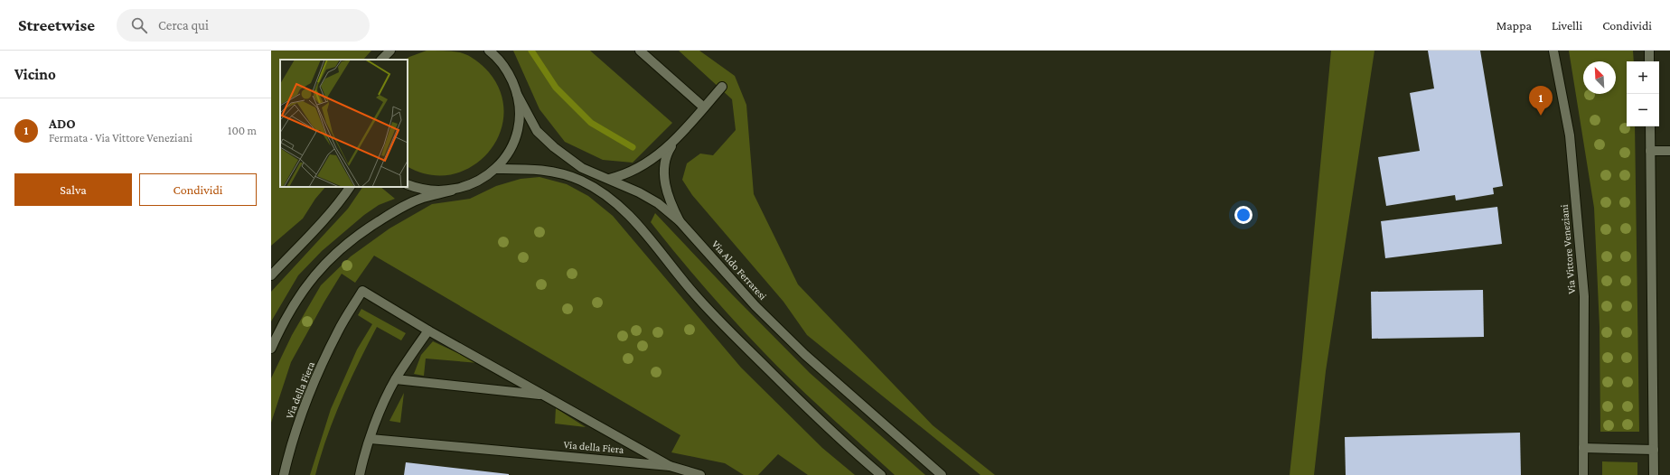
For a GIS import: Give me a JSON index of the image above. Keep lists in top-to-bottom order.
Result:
{
  "streets": {
    "main road": ["Via Vittore Veneziani", "Via Aldo Ferraresi", "Via della Fiera"]
  },
  "north": "top left",
  "page": {
    "header": "Streetwise",
    "search": "Cerca qui",
    "nav": ["Mappa", "Livelli", "Condividi"],
    "heading": "Vicino",
    "map_buttons": ["+", "−"],
    "pins": "1",
    "list": [
      {
        "mark": "1",
        "name": "ADO",
        "note": "Fermata · Via Vittore Veneziani",
        "value": "100 m"
      }
    ],
    "buttons": ["Salva", "Condividi"]
  }
}
